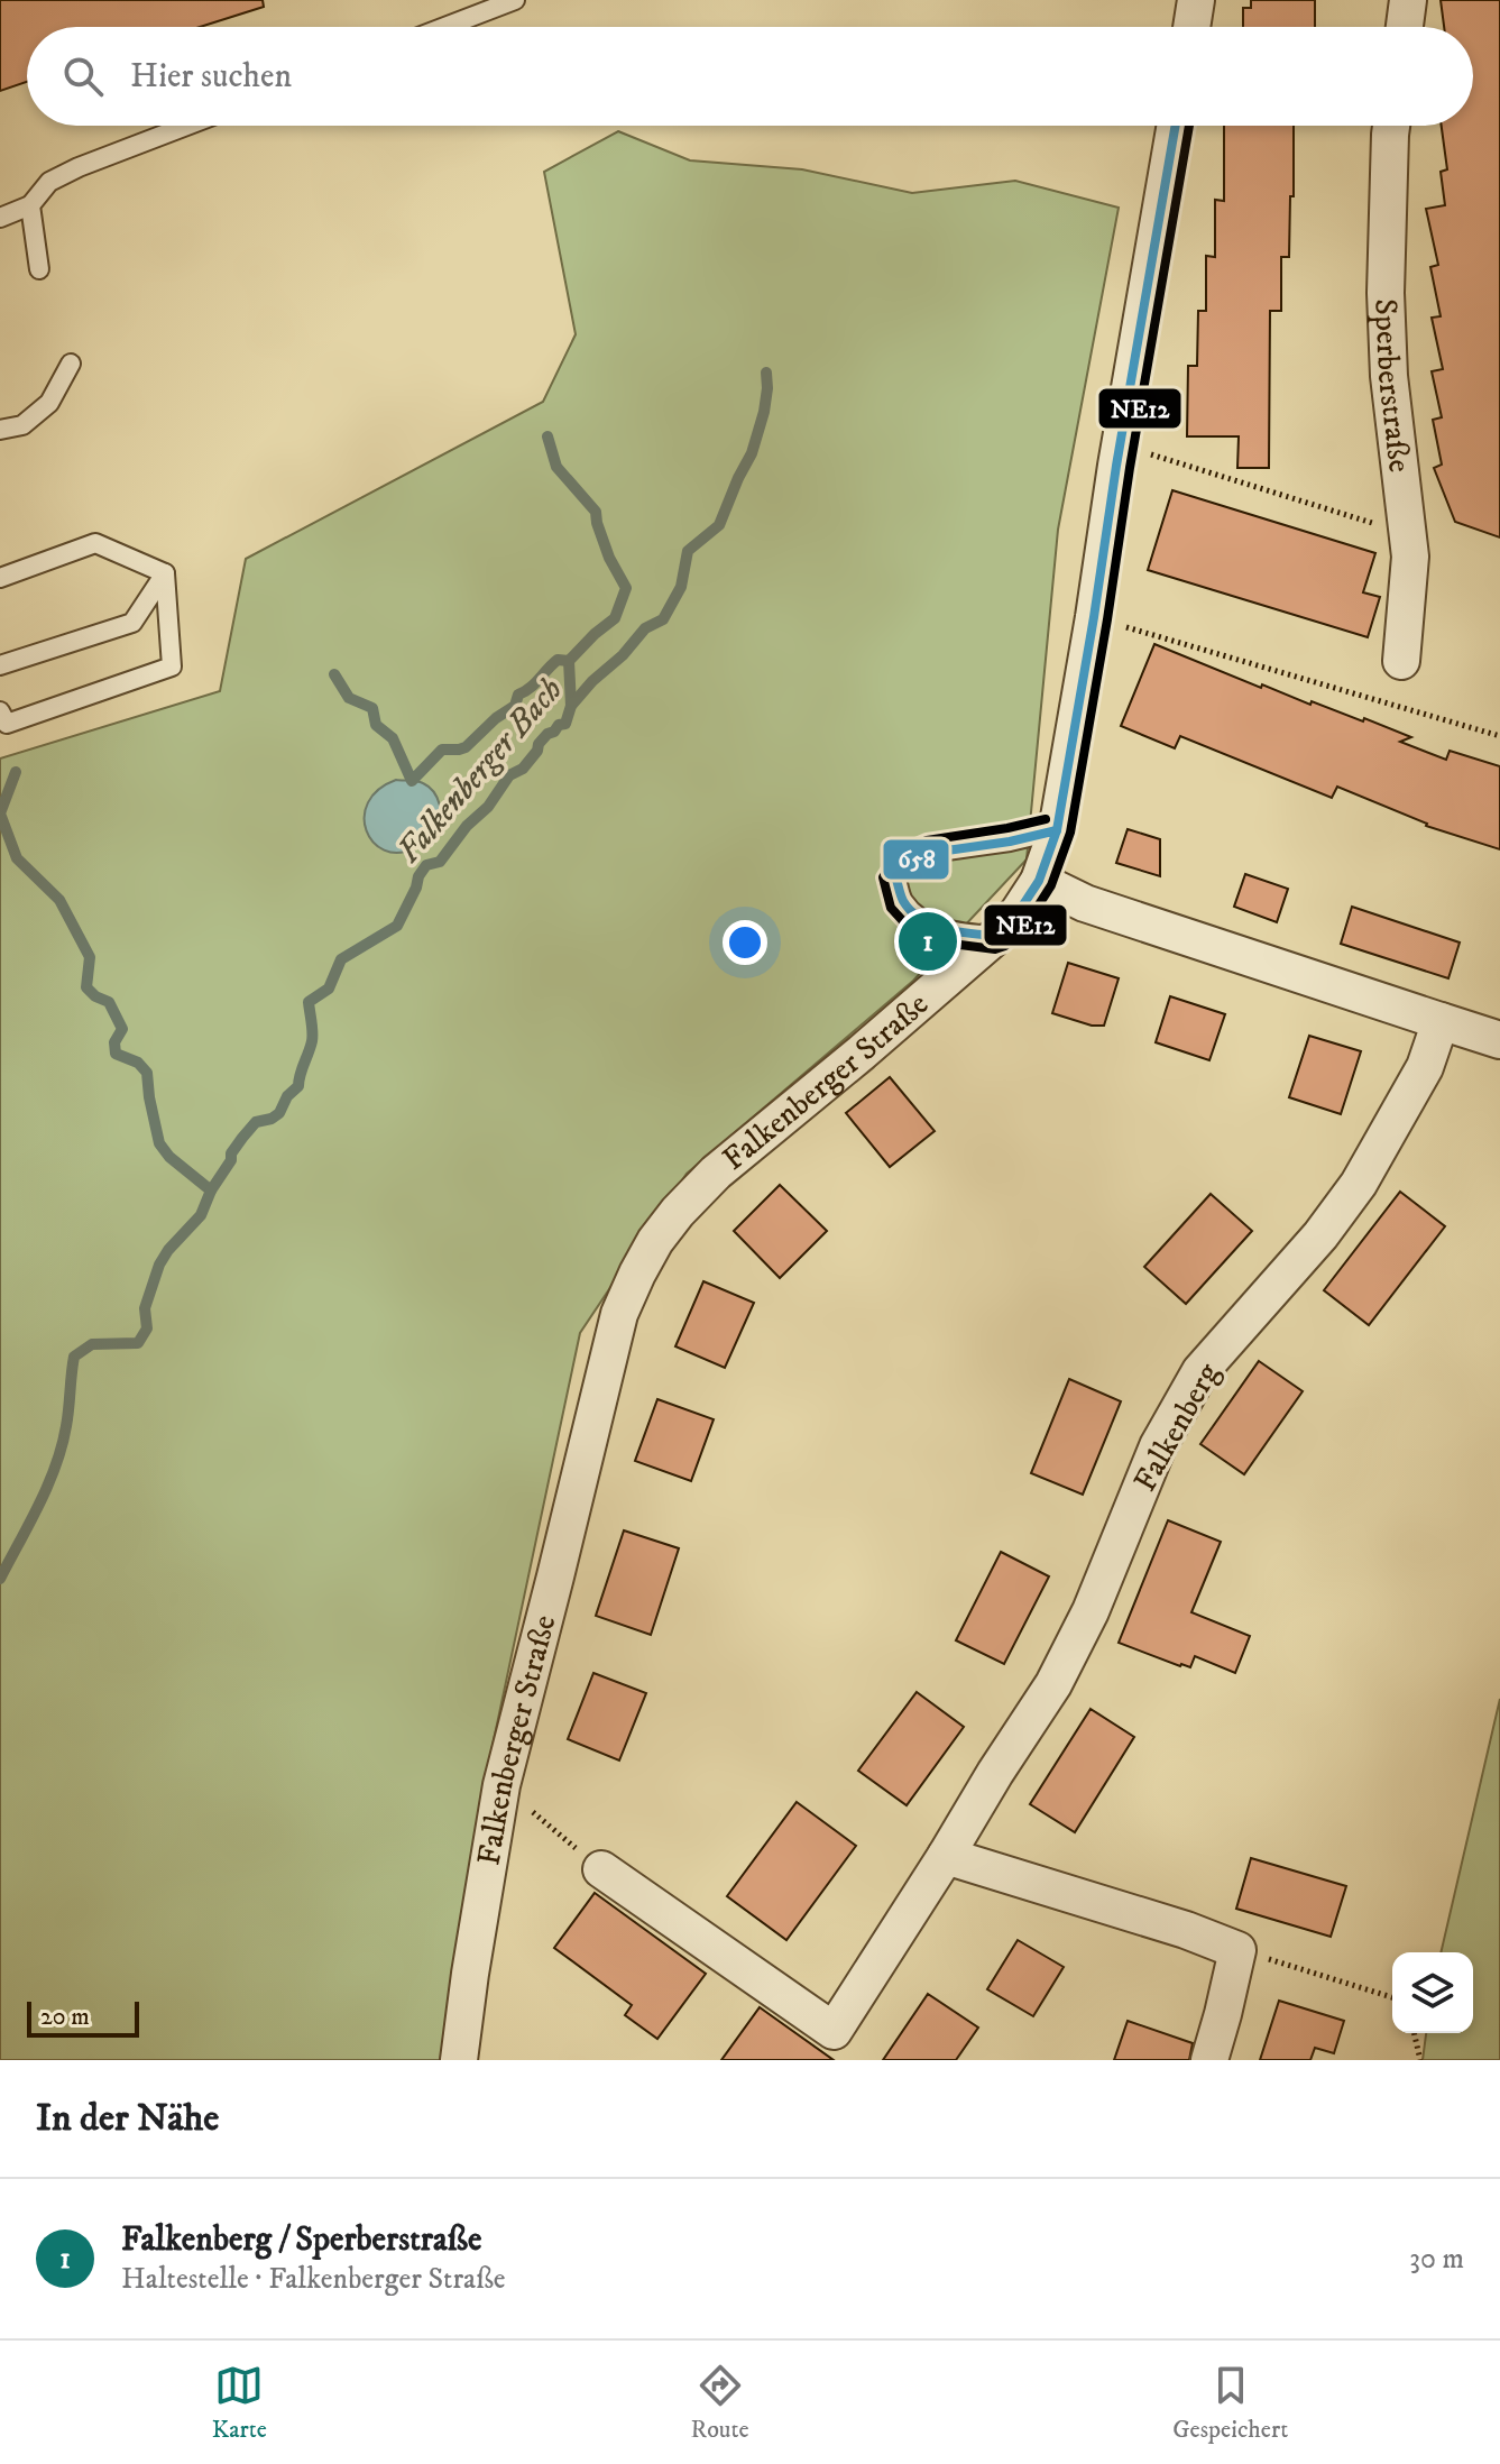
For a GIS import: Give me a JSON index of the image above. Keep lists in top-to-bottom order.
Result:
{
  "streets": {
    "street": ["Sperberstraße", "Falkenberger Straße", "Falkenberg"]
  },
  "water": ["Falkenberger Bach"],
  "lines": ["transit line 658", "transit line NE12"],
  "scale_bar": "20 m",
  "page": {
    "search": "Hier suchen",
    "pins": "1",
    "scale": "20 m",
    "heading": "In der Nähe",
    "list": [
      {
        "mark": "1",
        "name": "Falkenberg / Sperberstraße",
        "note": "Haltestelle · Falkenberger Straße",
        "value": "30 m"
      }
    ],
    "nav": ["Karte", "Route", "Gespeichert"]
  }
}
